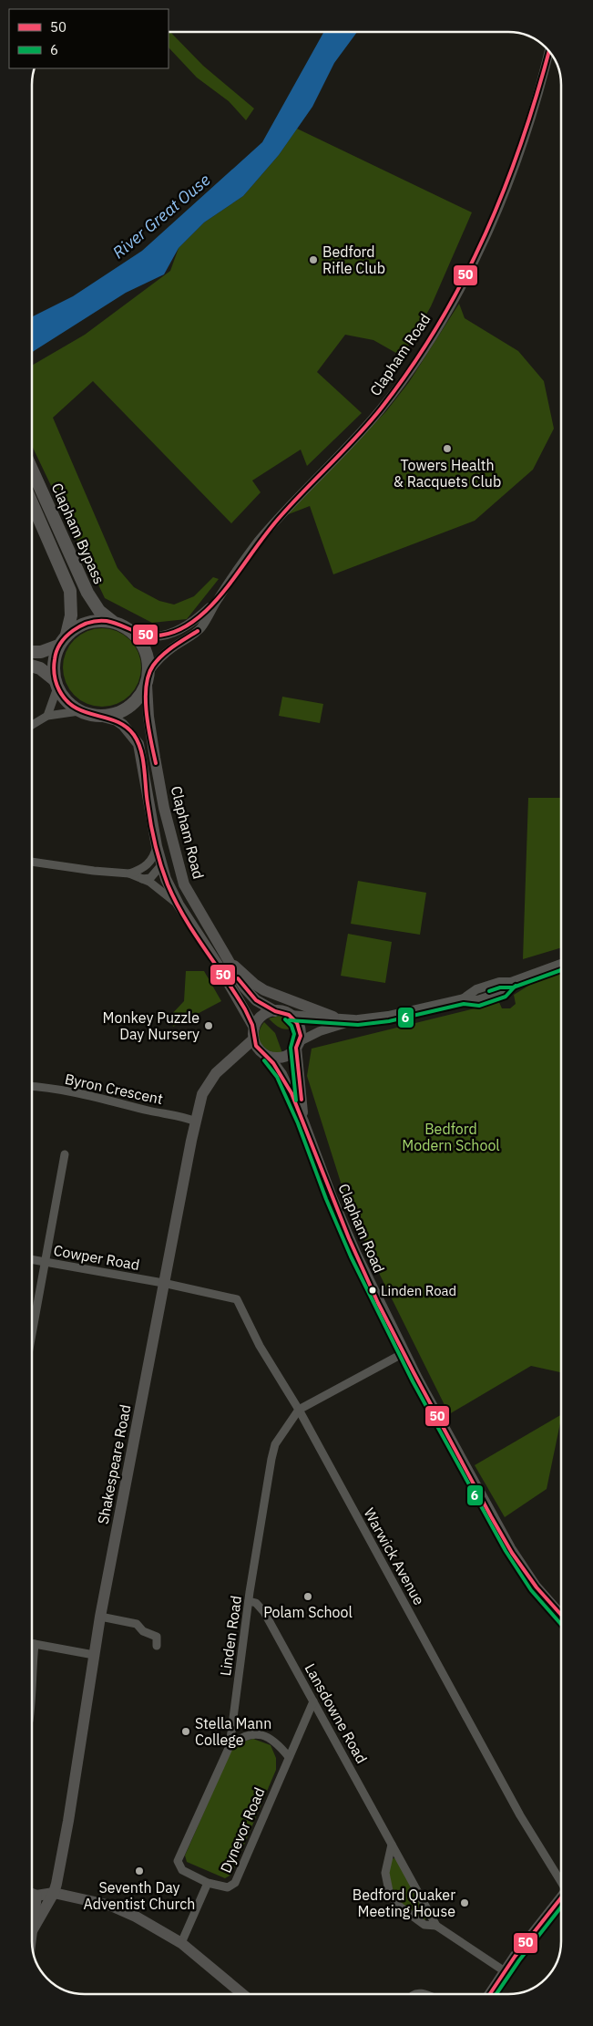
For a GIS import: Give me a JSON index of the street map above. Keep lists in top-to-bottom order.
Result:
{
  "streets": {
    "highway": ["Clapham Bypass"],
    "main road": ["Clapham Road", "Shakespeare Road"],
    "street": [
      "Byron Crescent",
      "Cowper Road",
      "Warwick Avenue",
      "Linden Road",
      "Lansdowne Road",
      "Dynevor Road"
    ]
  },
  "crossings": [
    ["Clapham Road", "Clapham Bypass"],
    ["Clapham Road", "Shakespeare Road"],
    ["Clapham Road", "Linden Road"],
    ["Byron Crescent", "Shakespeare Road"],
    ["Cowper Road", "Shakespeare Road"],
    ["Cowper Road", "Warwick Avenue"],
    ["Shakespeare Road", "Warwick Avenue"],
    ["Warwick Avenue", "Linden Road"],
    ["Linden Road", "Lansdowne Road"],
    ["Linden Road", "Dynevor Road"],
    ["Lansdowne Road", "Dynevor Road"]
  ],
  "water": ["River Great Ouse"],
  "parks": ["Bedford Modern School"],
  "places": [
    "Bedford Rifle Club",
    "Towers Health & Racquets Club",
    "Monkey Puzzle Day Nursery",
    "Linden Road",
    "Polam School",
    "Stella Mann College",
    "Seventh Day Adventist Church",
    "Bedford Quaker Meeting House"
  ],
  "lines": ["transit line 50", "transit line 6"],
  "legend": ["50", "6"]
}
